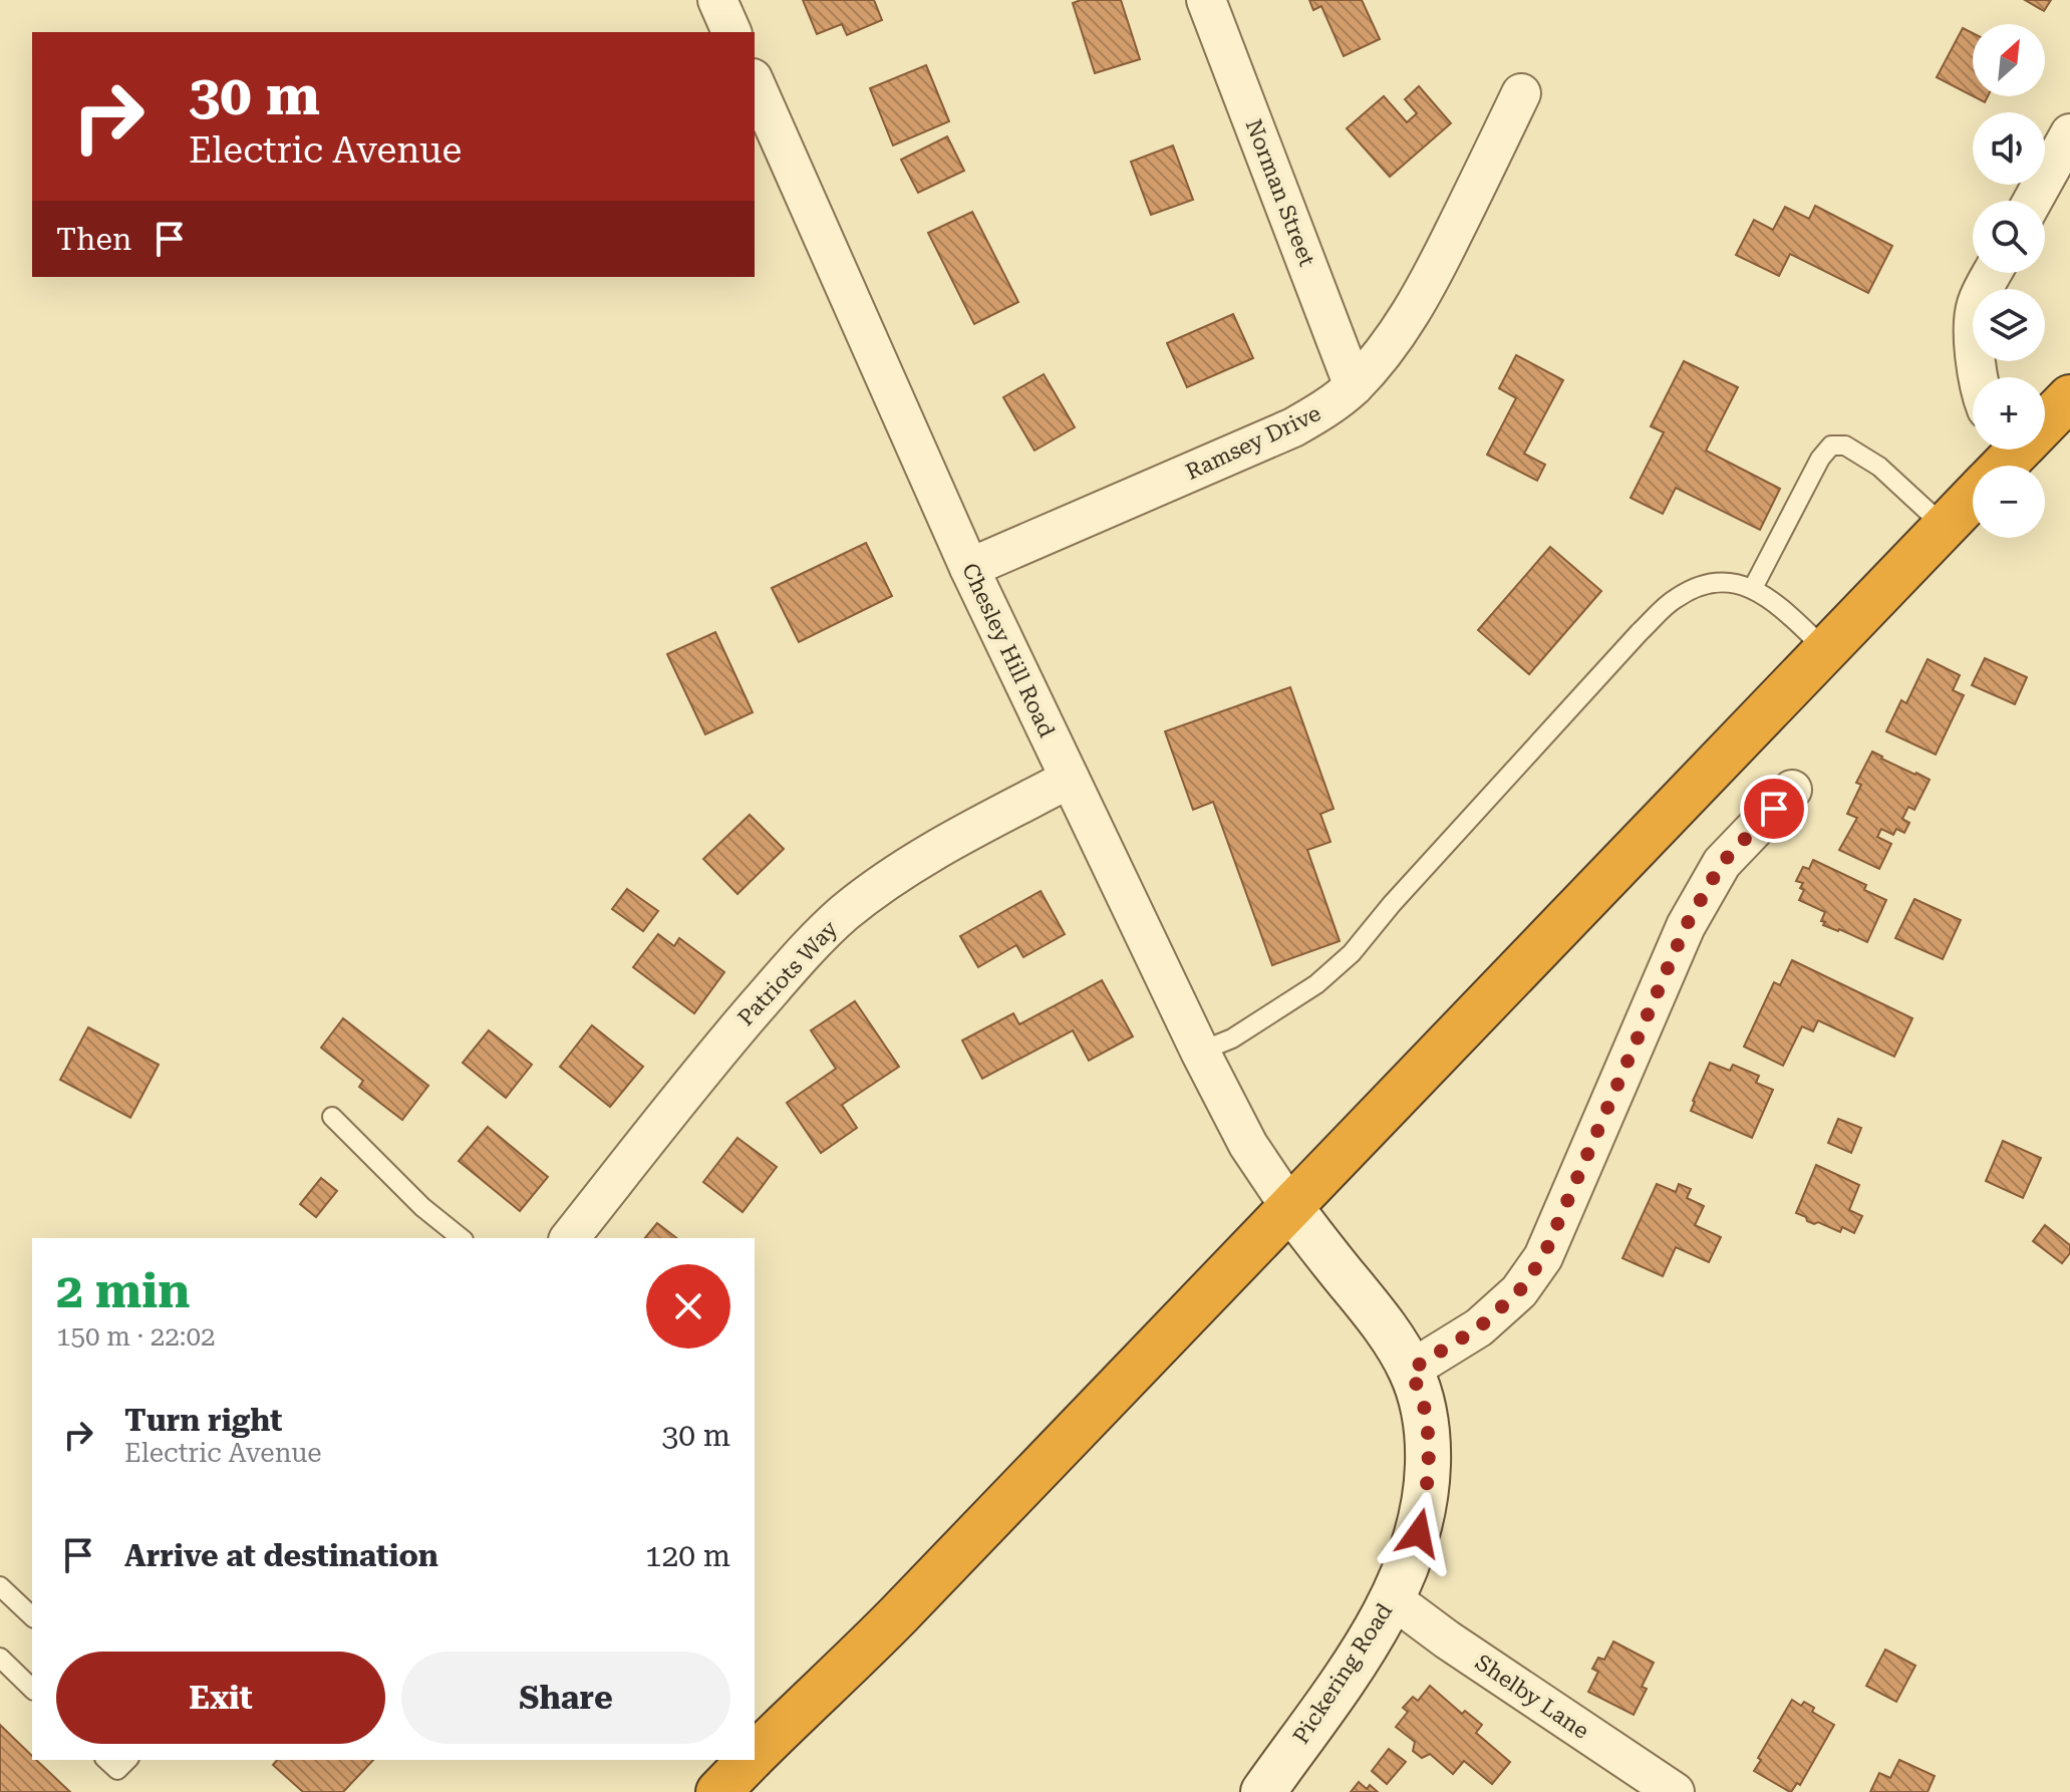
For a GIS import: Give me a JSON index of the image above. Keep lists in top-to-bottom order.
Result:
{
  "streets": {
    "main road": ["Pickering Road"],
    "street": [
      "Norman Street",
      "Ramsey Drive",
      "Chesley Hill Road",
      "Patriots Way",
      "Shelby Lane"
    ]
  },
  "crossings": [
    ["Norman Street", "Ramsey Drive"],
    ["Ramsey Drive", "Chesley Hill Road"],
    ["Chesley Hill Road", "Patriots Way"],
    ["Chesley Hill Road", "Pickering Road"],
    ["Pickering Road", "Shelby Lane"]
  ],
  "north": "top right",
  "page": {
    "map_buttons": ["+", "−"],
    "turn": ["30 m", "Electric Avenue"],
    "then": "Then",
    "heading": ["2 min", "150 m · 22:02"],
    "list": [
      {
        "name": "Turn right",
        "note": "Electric Avenue",
        "value": "30 m"
      },
      {
        "name": "Arrive at destination",
        "value": "120 m"
      }
    ],
    "buttons": ["Exit", "Share"]
  }
}
